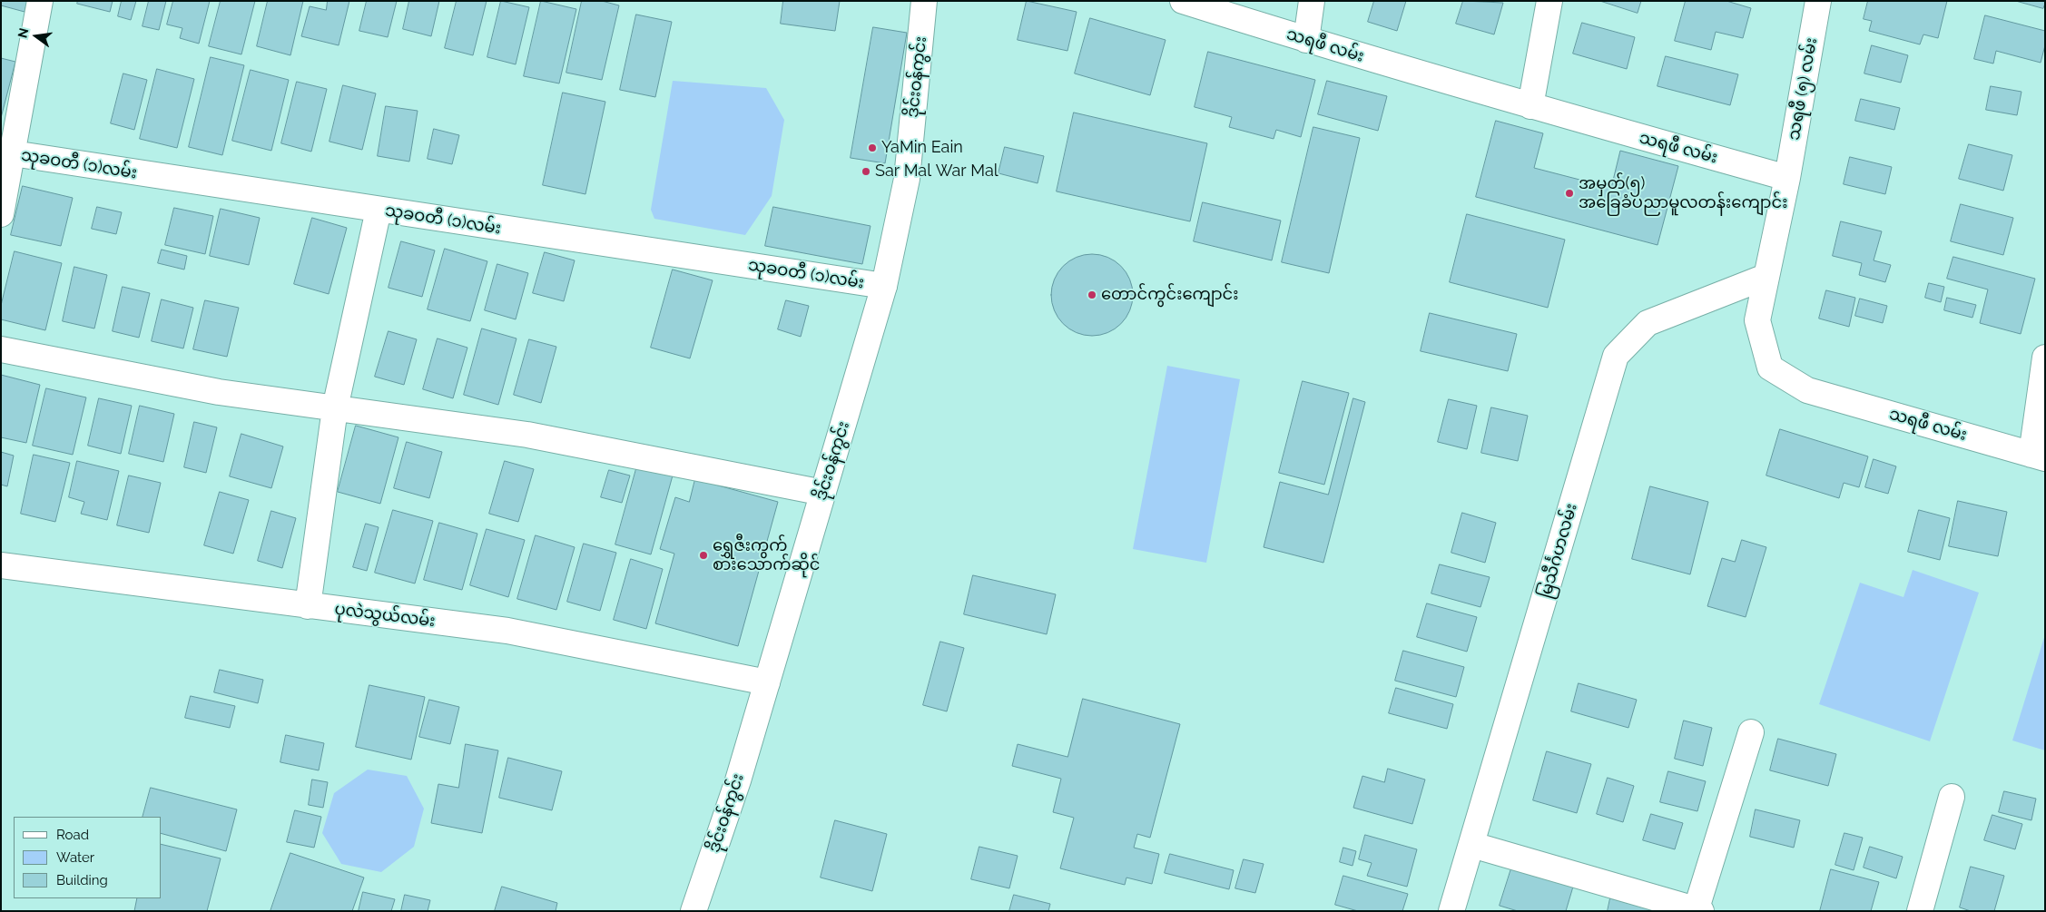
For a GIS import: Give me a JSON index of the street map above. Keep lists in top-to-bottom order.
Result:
{
  "streets": {
    "street": [
      "သရဖီ လမ်း",
      "ဒိုင်းဝန်ကွင်း",
      "သရဖီ (၅) လမ်း",
      "သုခဝတီ (၁)လမ်း",
      "မြသီင်္ဂဟလမ်း",
      "ပုလဲသွယ်လမ်း"
    ]
  },
  "crossings": [
    ["သရဖီ လမ်း", "သရဖီ (၅) လမ်း"],
    ["သရဖီ လမ်း", "မြသီင်္ဂဟလမ်း"],
    ["ဒိုင်းဝန်ကွင်း", "သုခဝတီ (၁)လမ်း"],
    ["ဒိုင်းဝန်ကွင်း", "ပုလဲသွယ်လမ်း"]
  ],
  "places": [
    "YaMin Eain",
    "Sar Mal War Mal",
    "အမှတ်(၅) အခြေခံပညာမူလတန်းကျောင်း",
    "တောင်ကွင်းကျောင်း",
    "ရွှေဇီးကွက် စားသောက်ဆိုင်"
  ],
  "legend": ["Road", "Water", "Building"],
  "north": "left"
}
